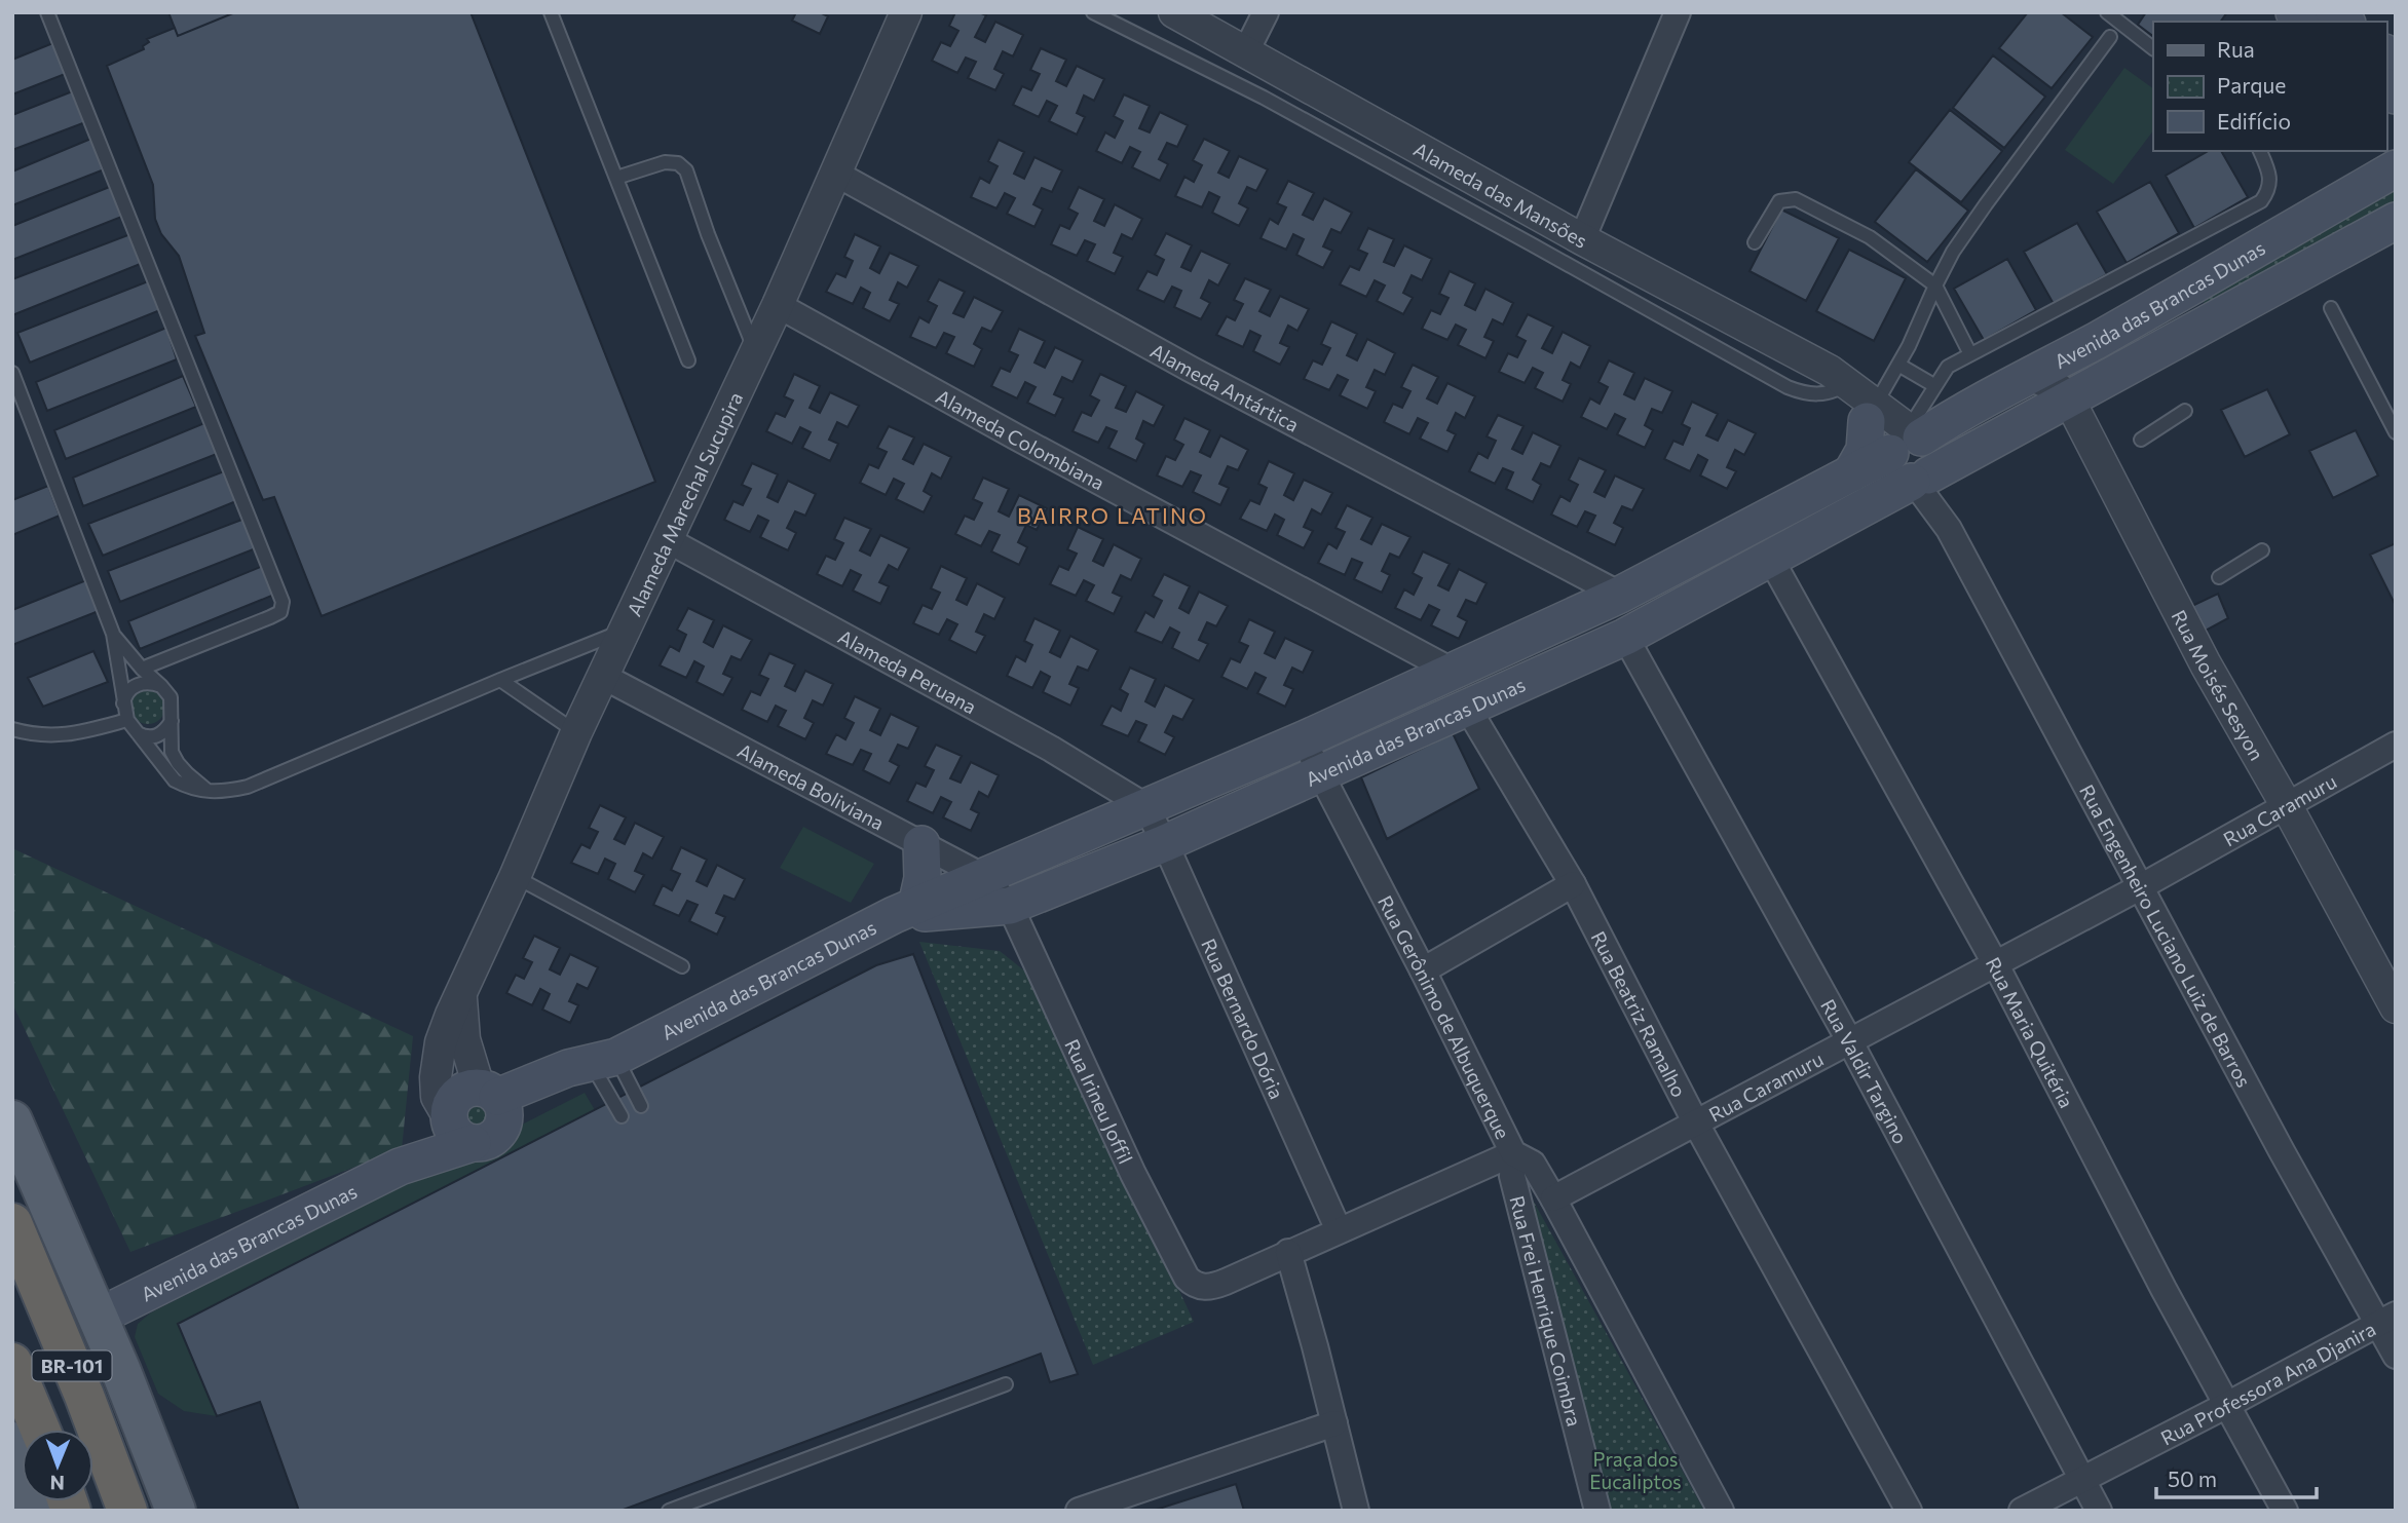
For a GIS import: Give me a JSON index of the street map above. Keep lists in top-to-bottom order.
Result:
{
  "streets": {
    "highway": ["BR-101"],
    "main road": ["Avenida das Brancas Dunas"],
    "street": [
      "Alameda das Mansões",
      "Alameda Antártica",
      "Alameda Colombiana",
      "Alameda Marechal Sucupira",
      "Alameda Peruana",
      "Rua Moisés Sesyon",
      "Alameda Boliviana",
      "Rua Caramuru",
      "Rua Engenheiro Luciano Luiz de Barros",
      "Rua Beatriz Ramalho",
      "Rua Gerônimo de Albuquerque",
      "Rua Bernardo Dória",
      "Rua Maria Quitéria",
      "Rua Valdir Targino",
      "Rua Irineu Joffil",
      "Rua Frei Henrique Coimbra",
      "Rua Professora Ana Djanira"
    ]
  },
  "crossings": [
    ["Alameda das Mansões", "Avenida das Brancas Dunas"],
    ["Avenida das Brancas Dunas", "Alameda Antártica"],
    ["Avenida das Brancas Dunas", "Alameda Colombiana"],
    ["Avenida das Brancas Dunas", "Alameda Marechal Sucupira"],
    ["Avenida das Brancas Dunas", "Alameda Peruana"],
    ["Avenida das Brancas Dunas", "Rua Moisés Sesyon"],
    ["Avenida das Brancas Dunas", "Alameda Boliviana"],
    ["Avenida das Brancas Dunas", "Rua Engenheiro Luciano Luiz de Barros"],
    ["Avenida das Brancas Dunas", "Rua Beatriz Ramalho"],
    ["Avenida das Brancas Dunas", "Rua Gerônimo de Albuquerque"],
    ["Avenida das Brancas Dunas", "Rua Bernardo Dória"],
    ["Avenida das Brancas Dunas", "Rua Maria Quitéria"],
    ["Avenida das Brancas Dunas", "Rua Valdir Targino"],
    ["Avenida das Brancas Dunas", "Rua Irineu Joffil"],
    ["Alameda Antártica", "Alameda Marechal Sucupira"],
    ["Alameda Colombiana", "Alameda Marechal Sucupira"],
    ["Alameda Marechal Sucupira", "Alameda Peruana"],
    ["Alameda Marechal Sucupira", "Alameda Boliviana"],
    ["Alameda Peruana", "Rua Bernardo Dória"],
    ["Rua Moisés Sesyon", "Rua Caramuru"],
    ["Alameda Boliviana", "Rua Irineu Joffil"],
    ["Rua Caramuru", "Rua Engenheiro Luciano Luiz de Barros"],
    ["Rua Caramuru", "Rua Beatriz Ramalho"],
    ["Rua Caramuru", "Rua Gerônimo de Albuquerque"],
    ["Rua Caramuru", "Rua Maria Quitéria"],
    ["Rua Caramuru", "Rua Valdir Targino"],
    ["Rua Engenheiro Luciano Luiz de Barros", "Rua Professora Ana Djanira"],
    ["Rua Gerônimo de Albuquerque", "Rua Frei Henrique Coimbra"],
    ["Rua Maria Quitéria", "Rua Professora Ana Djanira"],
    ["Rua Valdir Targino", "Rua Professora Ana Djanira"]
  ],
  "districts": ["BAIRRO LATINO"],
  "parks": ["Praça dos Eucaliptos"],
  "legend": ["Rua", "Parque", "Edifício"],
  "scale_bar": "50 m",
  "north": "bottom"
}
